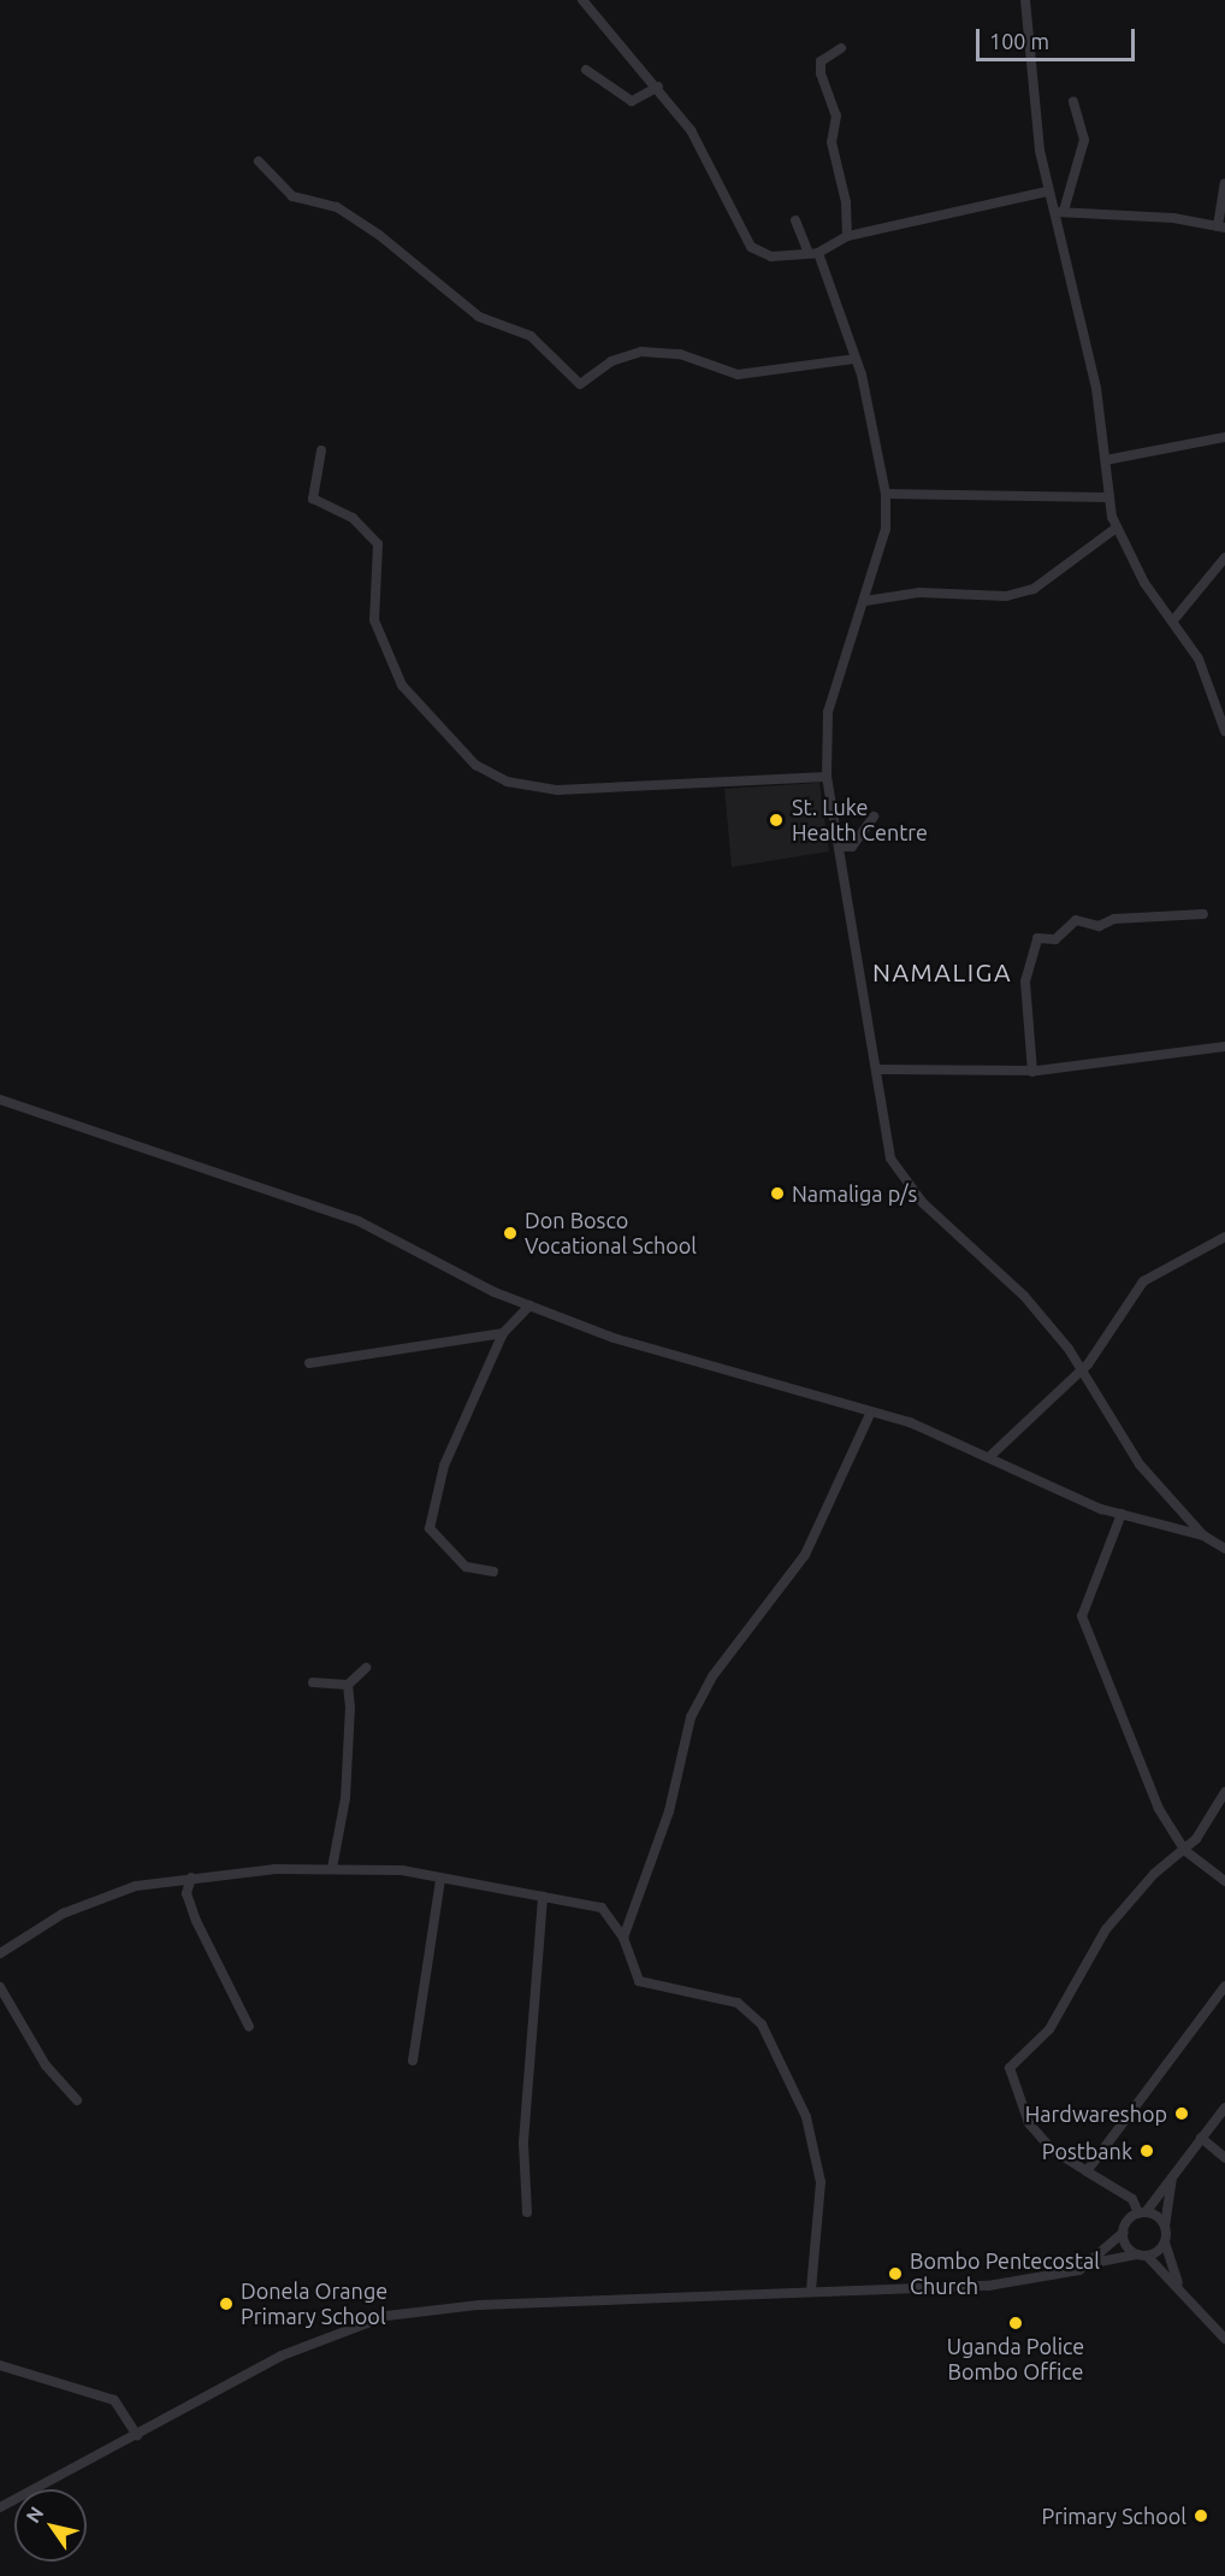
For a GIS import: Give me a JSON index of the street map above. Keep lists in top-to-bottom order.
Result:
{
  "districts": ["NAMALIGA"],
  "places": [
    "St. Luke Health Centre",
    "Namaliga p/s",
    "Don Bosco Vocational School",
    "Hardwareshop",
    "Postbank",
    "Bombo Pentecostal Church",
    "Donela Orange Primary School",
    "Uganda Police Bombo Office",
    "Primary School"
  ],
  "scale_bar": "100 m",
  "north": "top left"
}
